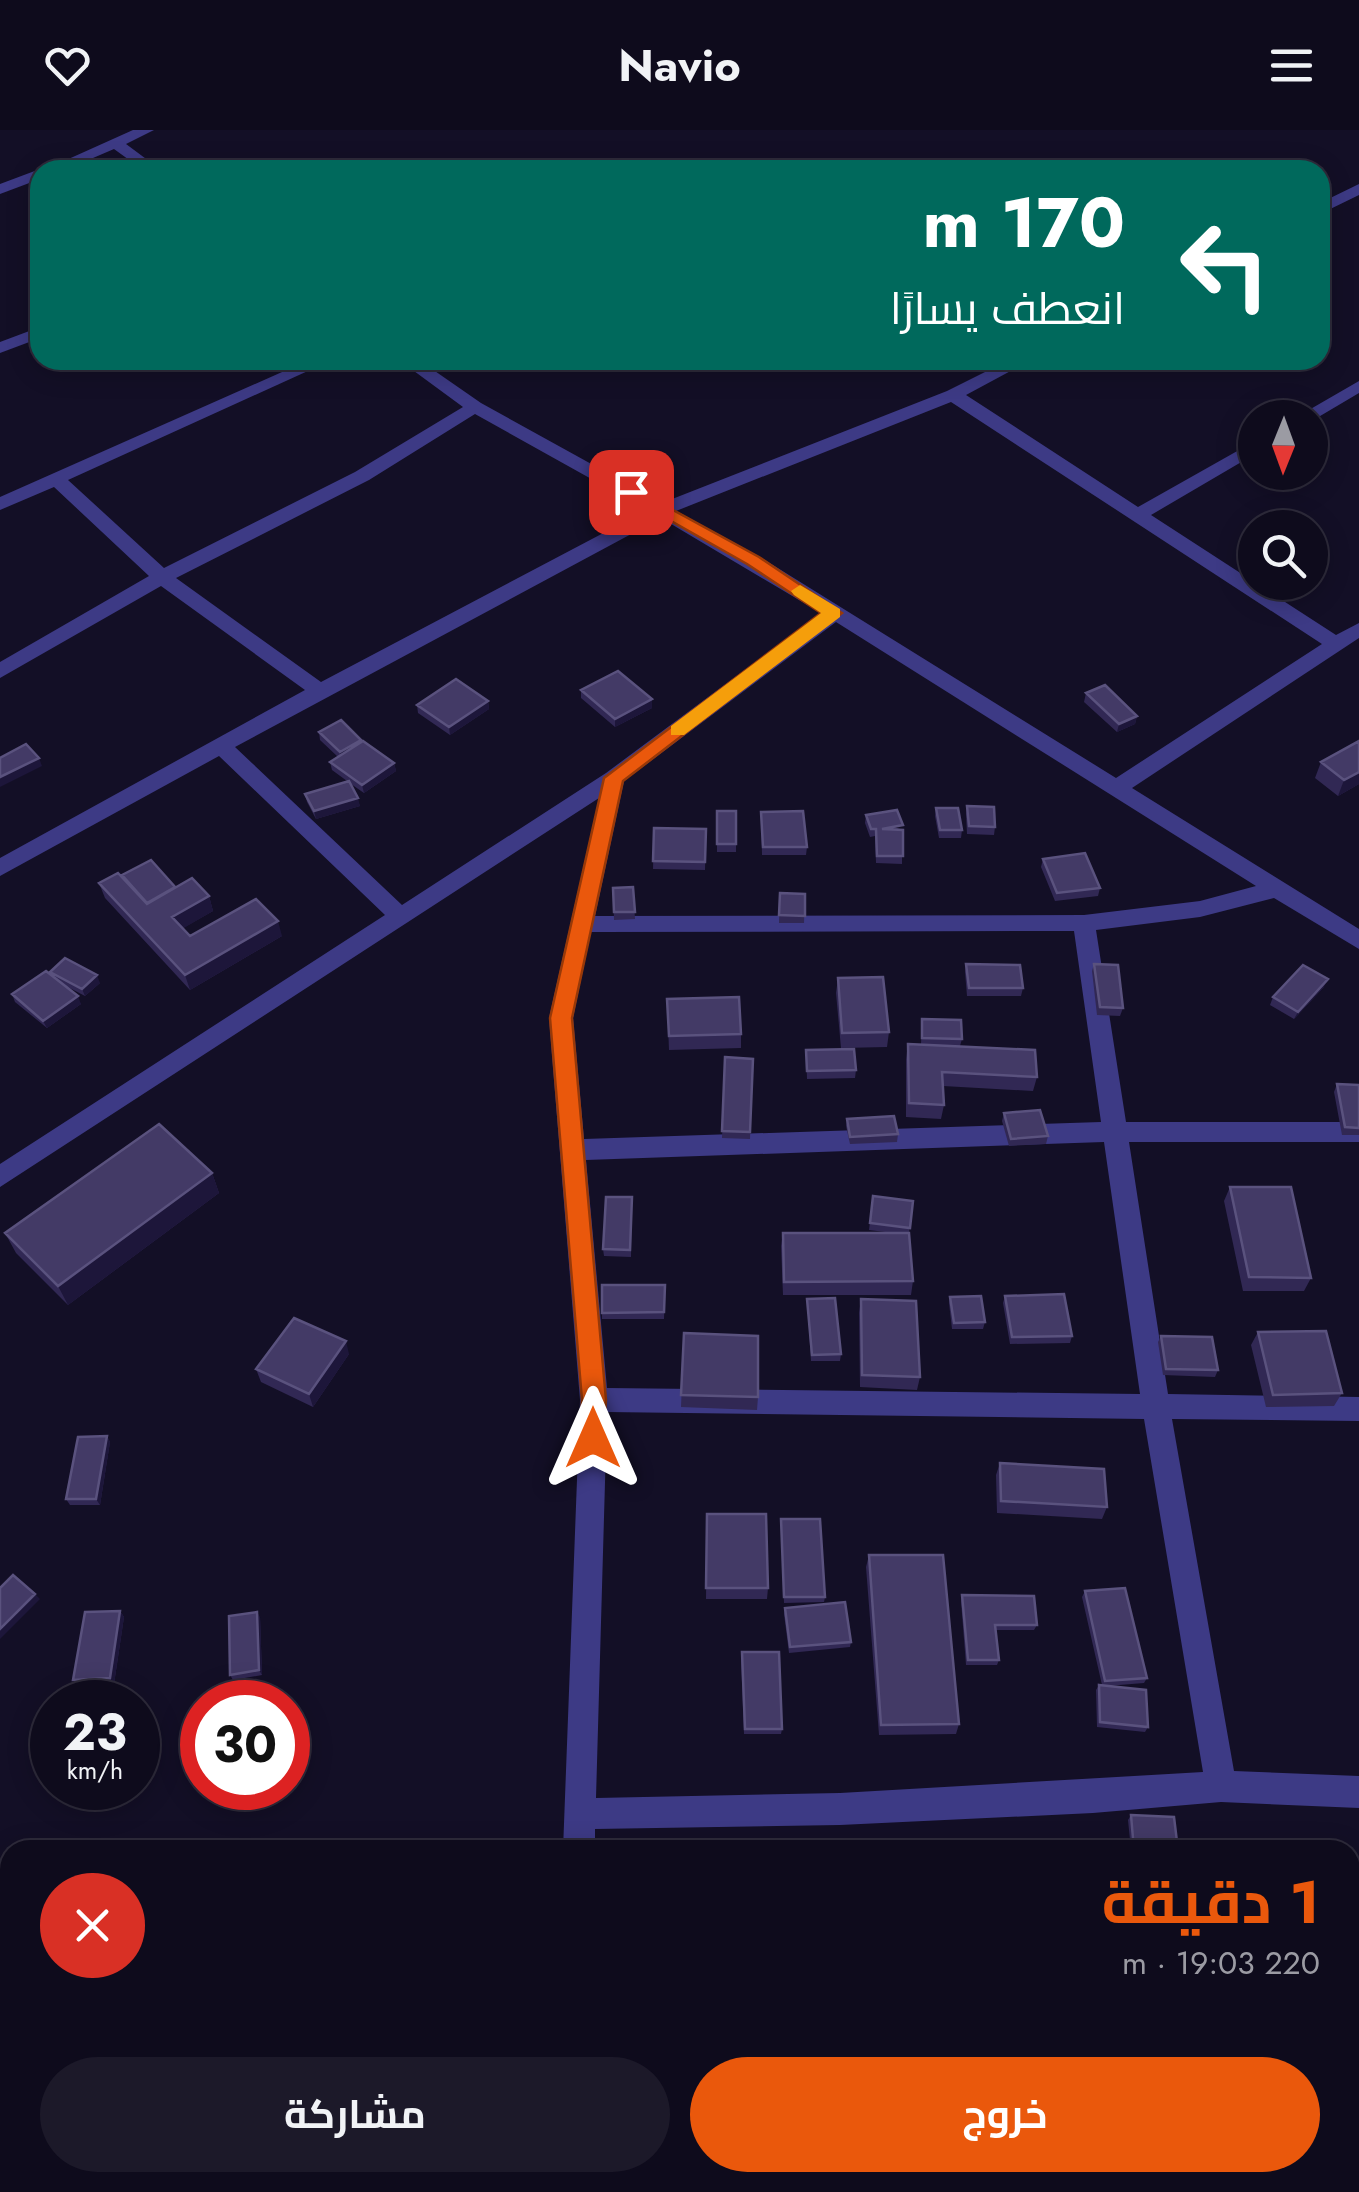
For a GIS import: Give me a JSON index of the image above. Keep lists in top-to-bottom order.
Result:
{
  "north": "bottom",
  "page": {
    "header": "Navio",
    "turn": ["170 m", "انعطف يسارًا"],
    "speed": "23 km/h",
    "limit": "30",
    "heading": ["1 دقيقة", "220 m · 19:03"],
    "buttons": ["خروج", "مشاركة"]
  }
}
